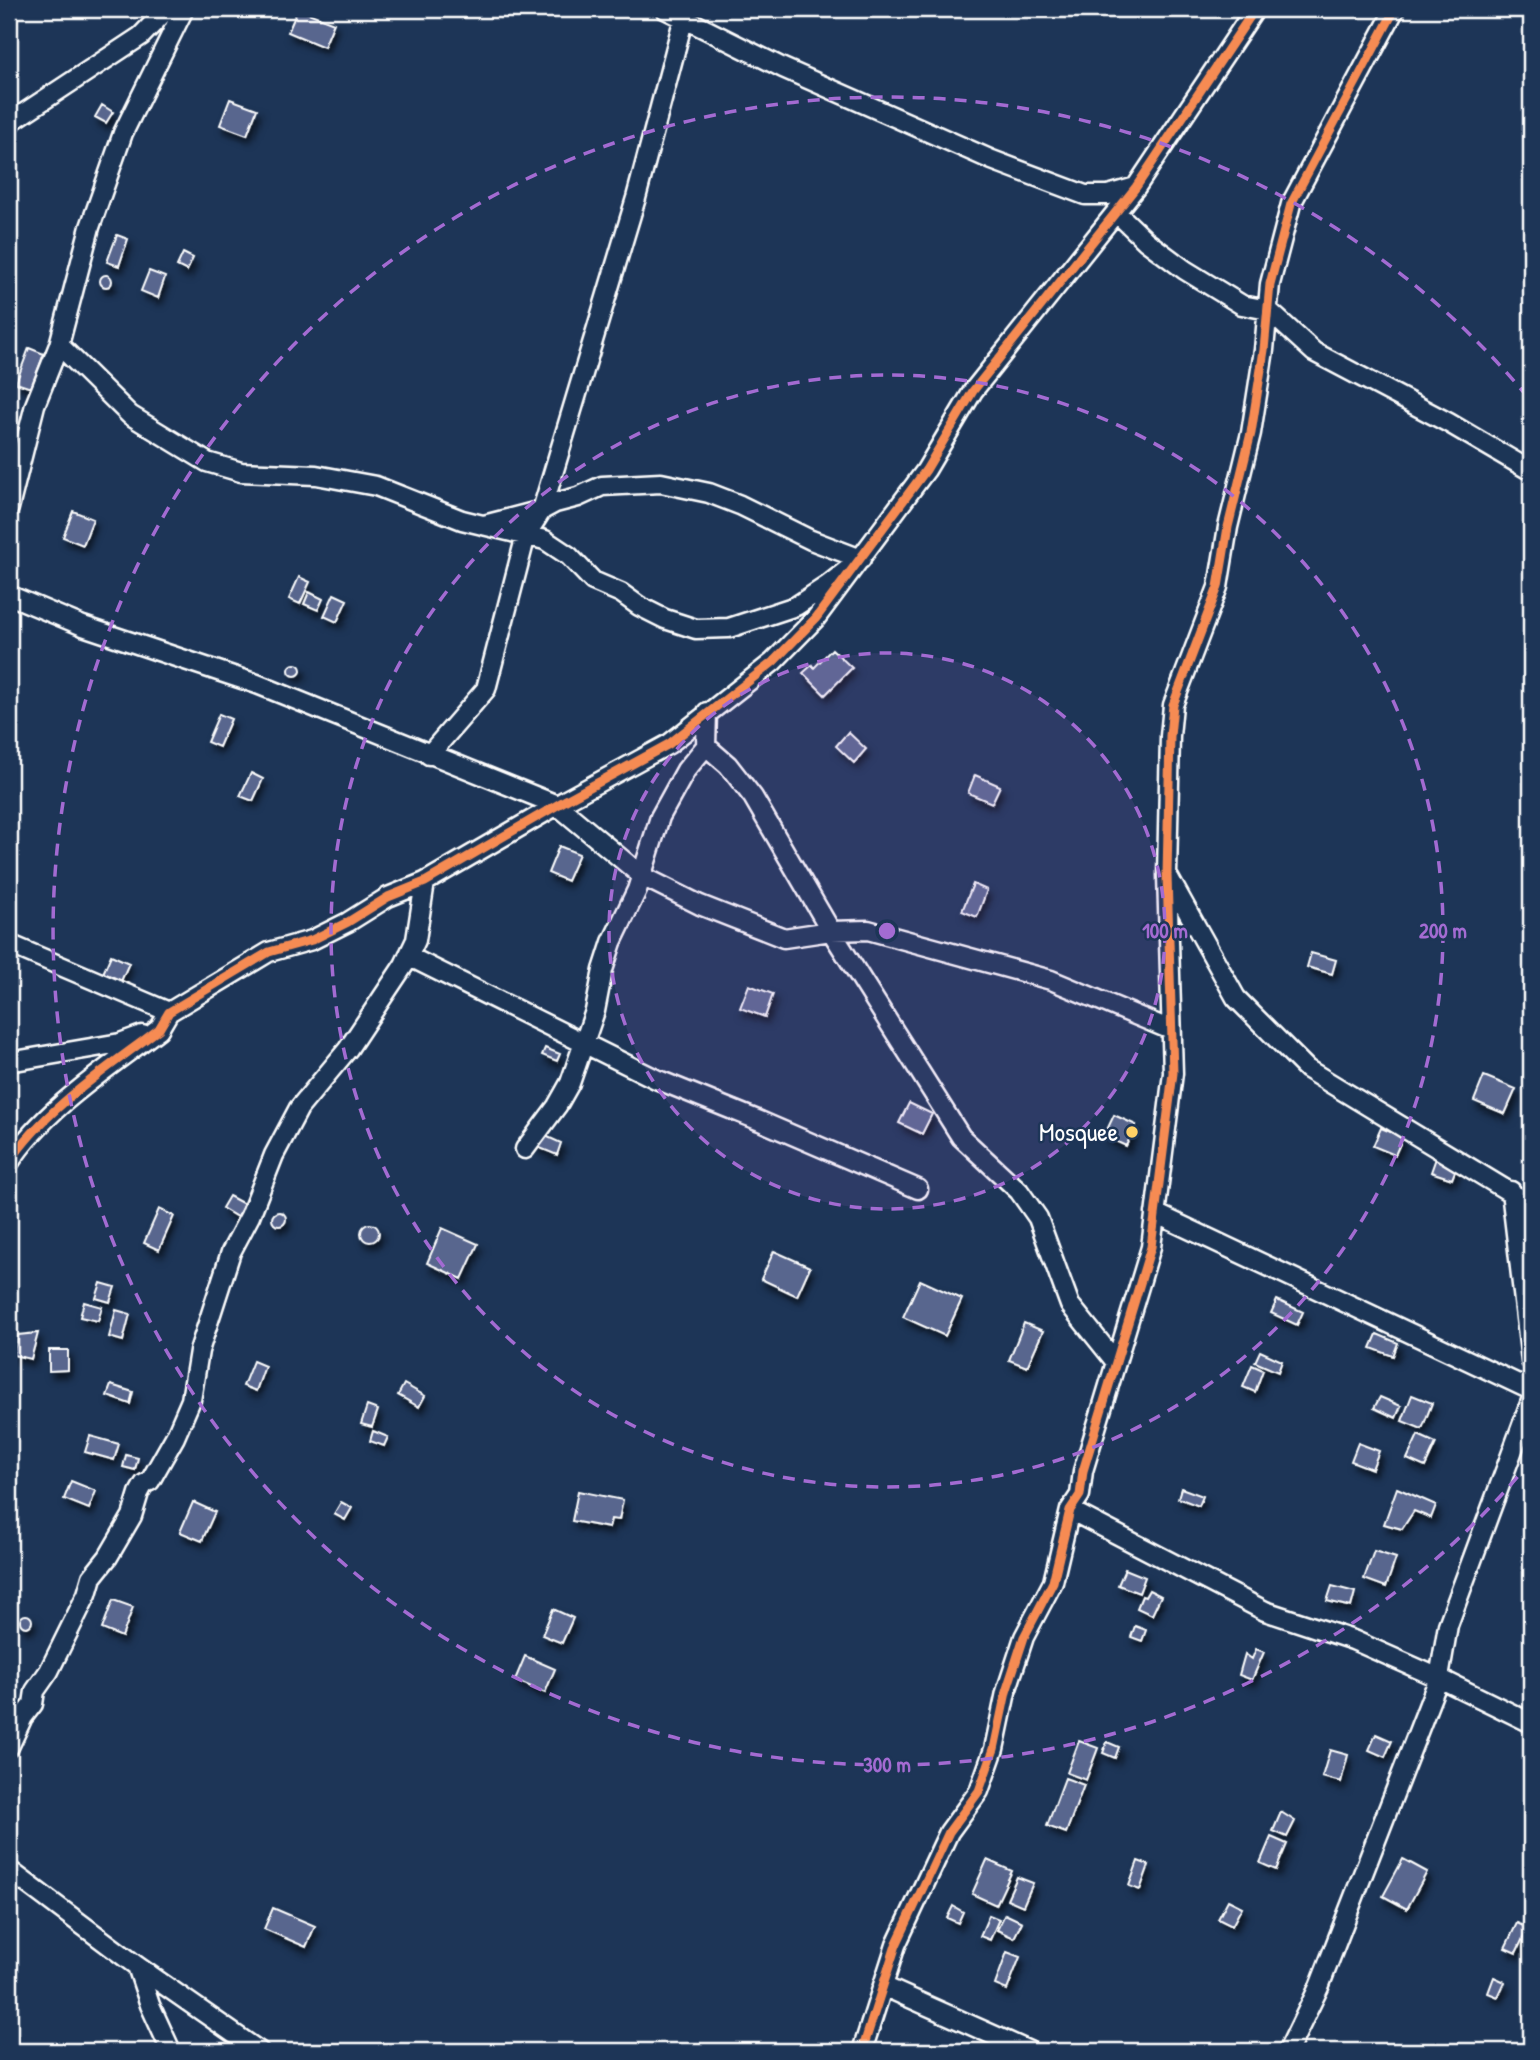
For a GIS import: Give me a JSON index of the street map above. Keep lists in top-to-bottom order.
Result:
{
  "places": ["Mosquee"],
  "rings": ["100 m", "200 m", "300 m"]
}
